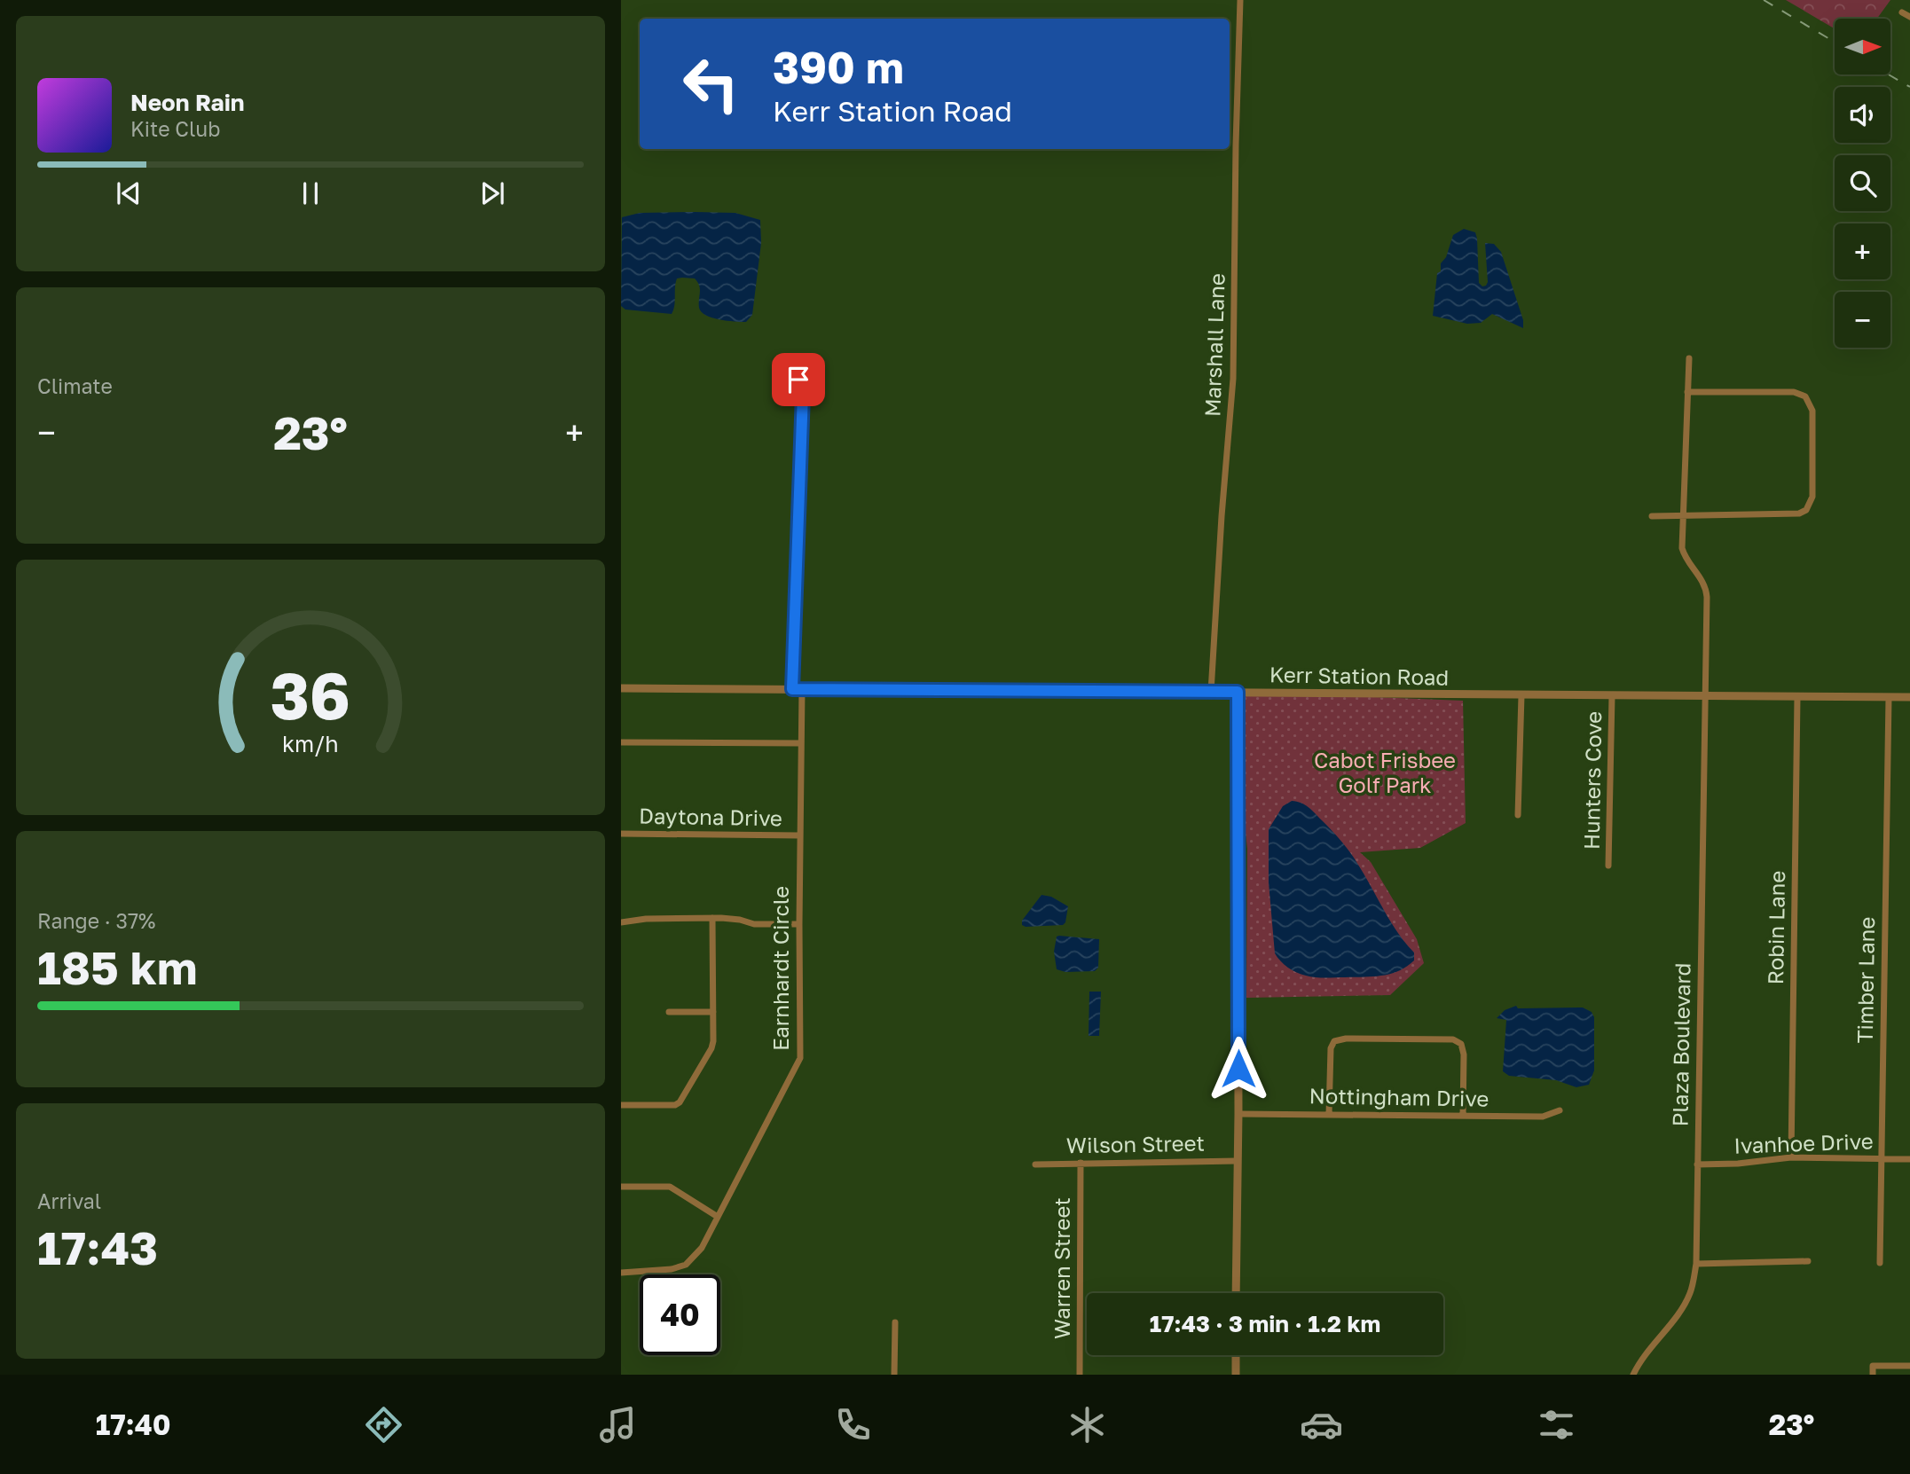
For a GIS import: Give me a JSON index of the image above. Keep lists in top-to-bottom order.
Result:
{
  "streets": {
    "street": [
      "Marshall Lane",
      "Kerr Station Road",
      "Hunters Cove",
      "Daytona Drive",
      "Robin Lane",
      "Earnhardt Circle",
      "Timber Lane",
      "Plaza Boulevard",
      "Nottingham Drive",
      "Ivanhoe Drive",
      "Wilson Street",
      "Warren Street"
    ]
  },
  "crossings": [
    ["Marshall Lane", "Kerr Station Road"],
    ["Kerr Station Road", "Hunters Cove"],
    ["Kerr Station Road", "Robin Lane"],
    ["Kerr Station Road", "Earnhardt Circle"],
    ["Kerr Station Road", "Timber Lane"],
    ["Kerr Station Road", "Plaza Boulevard"],
    ["Daytona Drive", "Earnhardt Circle"],
    ["Robin Lane", "Ivanhoe Drive"],
    ["Timber Lane", "Ivanhoe Drive"],
    ["Plaza Boulevard", "Ivanhoe Drive"],
    ["Wilson Street", "Warren Street"]
  ],
  "parks": ["Cabot Frisbee Golf Park"],
  "north": "right",
  "page": {
    "map_buttons": ["+", "−"],
    "turn": ["390 m", "Kerr Station Road"],
    "song": ["Neon Rain", "Kite Club"],
    "tile": [
      "Climate",
      ["Range · 37%", "185 km"],
      ["Arrival", "17:43"]
    ],
    "heat": ["−", "23°", "+"],
    "limit": "40",
    "trip": "17:43 · 3 min · 1.2 km",
    "tabs": ["17:40", "23°"],
    "gauge": ["36", "km/h"]
  }
}
